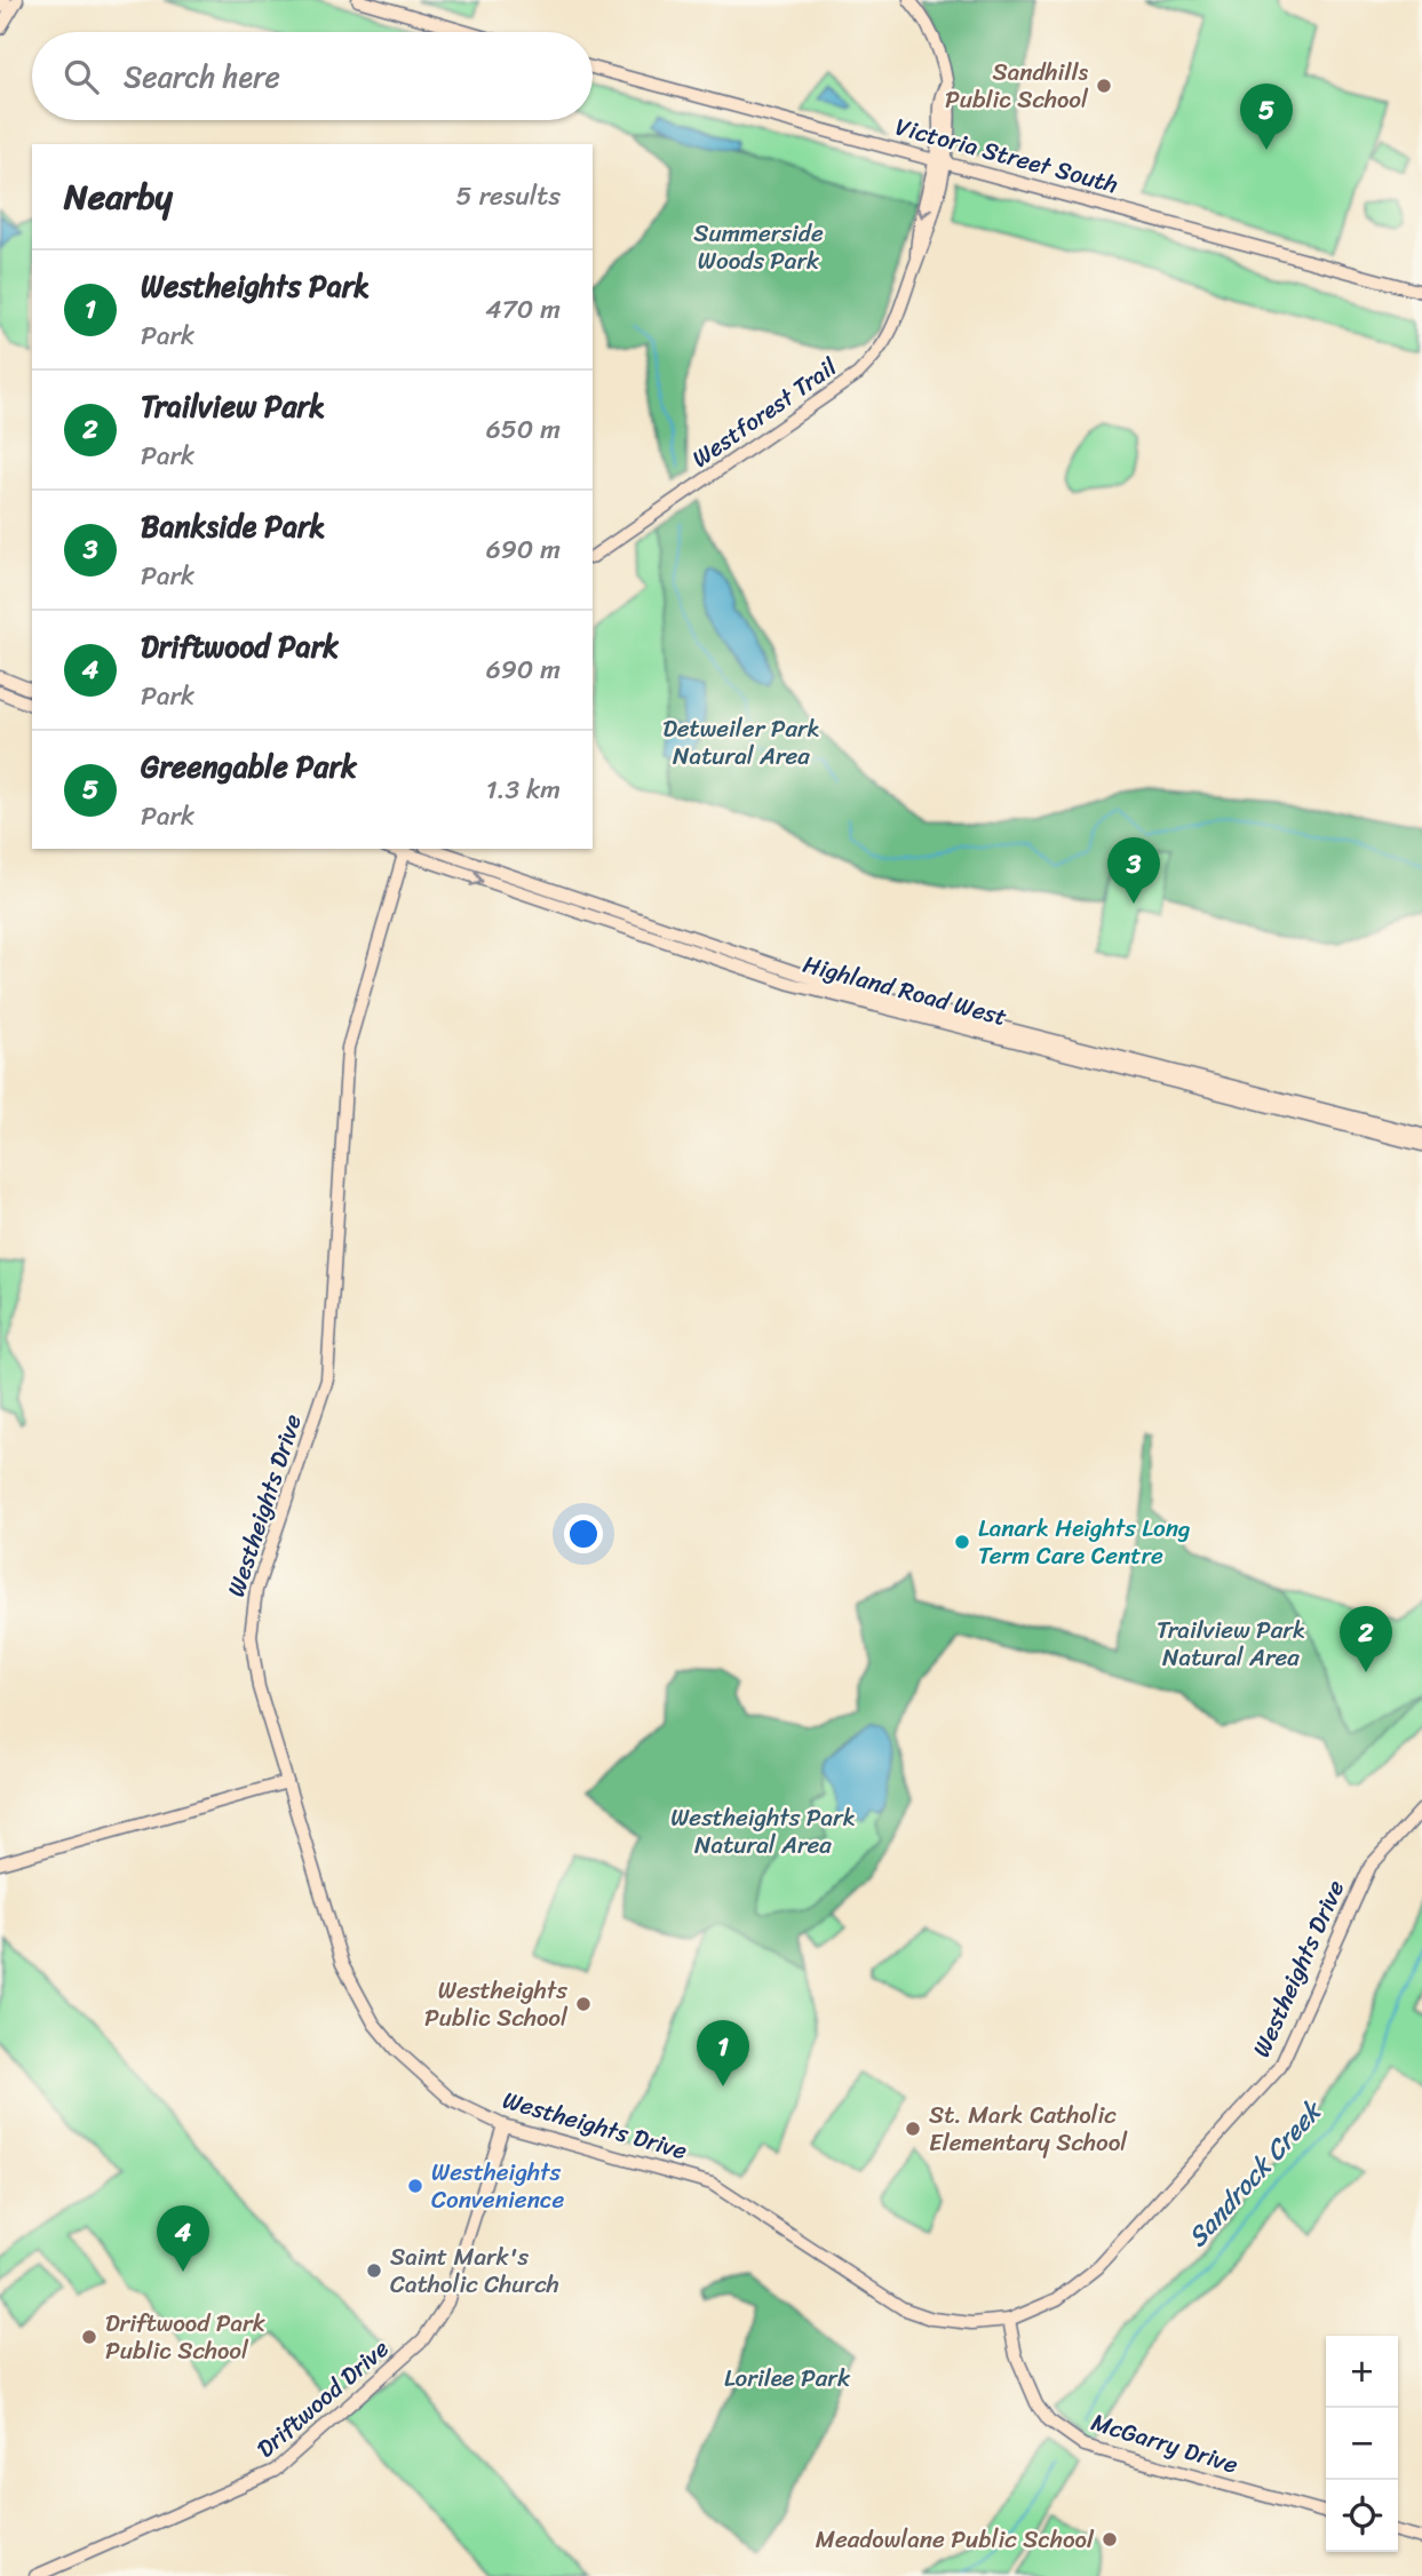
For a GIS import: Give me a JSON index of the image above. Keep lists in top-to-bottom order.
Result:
{
  "streets": {
    "street": [
      "Victoria Street South",
      "Westforest Trail",
      "Highland Road West",
      "Westheights Drive",
      "Driftwood Drive",
      "McGarry Drive"
    ]
  },
  "crossings": [
    ["Victoria Street South", "Westforest Trail"],
    ["Highland Road West", "Westheights Drive"],
    ["Westheights Drive", "Driftwood Drive"],
    ["Westheights Drive", "McGarry Drive"]
  ],
  "water": ["Sandrock Creek"],
  "parks": [
    "Summerside Woods Park",
    "Detweiler Park Natural Area",
    "Trailview Park Natural Area",
    "Westheights Park Natural Area",
    "Lorilee Park"
  ],
  "places": [
    "Sandhills Public School",
    "Lanark Heights Long Term Care Centre",
    "Westheights Public School",
    "St. Mark Catholic Elementary School",
    "Westheights Convenience",
    "Saint Mark's Catholic Church",
    "Driftwood Park Public School",
    "Meadowlane Public School"
  ],
  "page": {
    "search": "Search here",
    "pins": [
      "5",
      "3",
      "2",
      "1",
      "4"
    ],
    "heading": ["Nearby", "5 results"],
    "list": [
      {
        "mark": "1",
        "name": "Westheights Park",
        "note": "Park",
        "value": "470 m"
      },
      {
        "mark": "2",
        "name": "Trailview Park",
        "note": "Park",
        "value": "650 m"
      },
      {
        "mark": "3",
        "name": "Bankside Park",
        "note": "Park",
        "value": "690 m"
      },
      {
        "mark": "4",
        "name": "Driftwood Park",
        "note": "Park",
        "value": "690 m"
      },
      {
        "mark": "5",
        "name": "Greengable Park",
        "note": "Park",
        "value": "1.3 km"
      }
    ],
    "map_buttons": ["+", "−"]
  }
}
